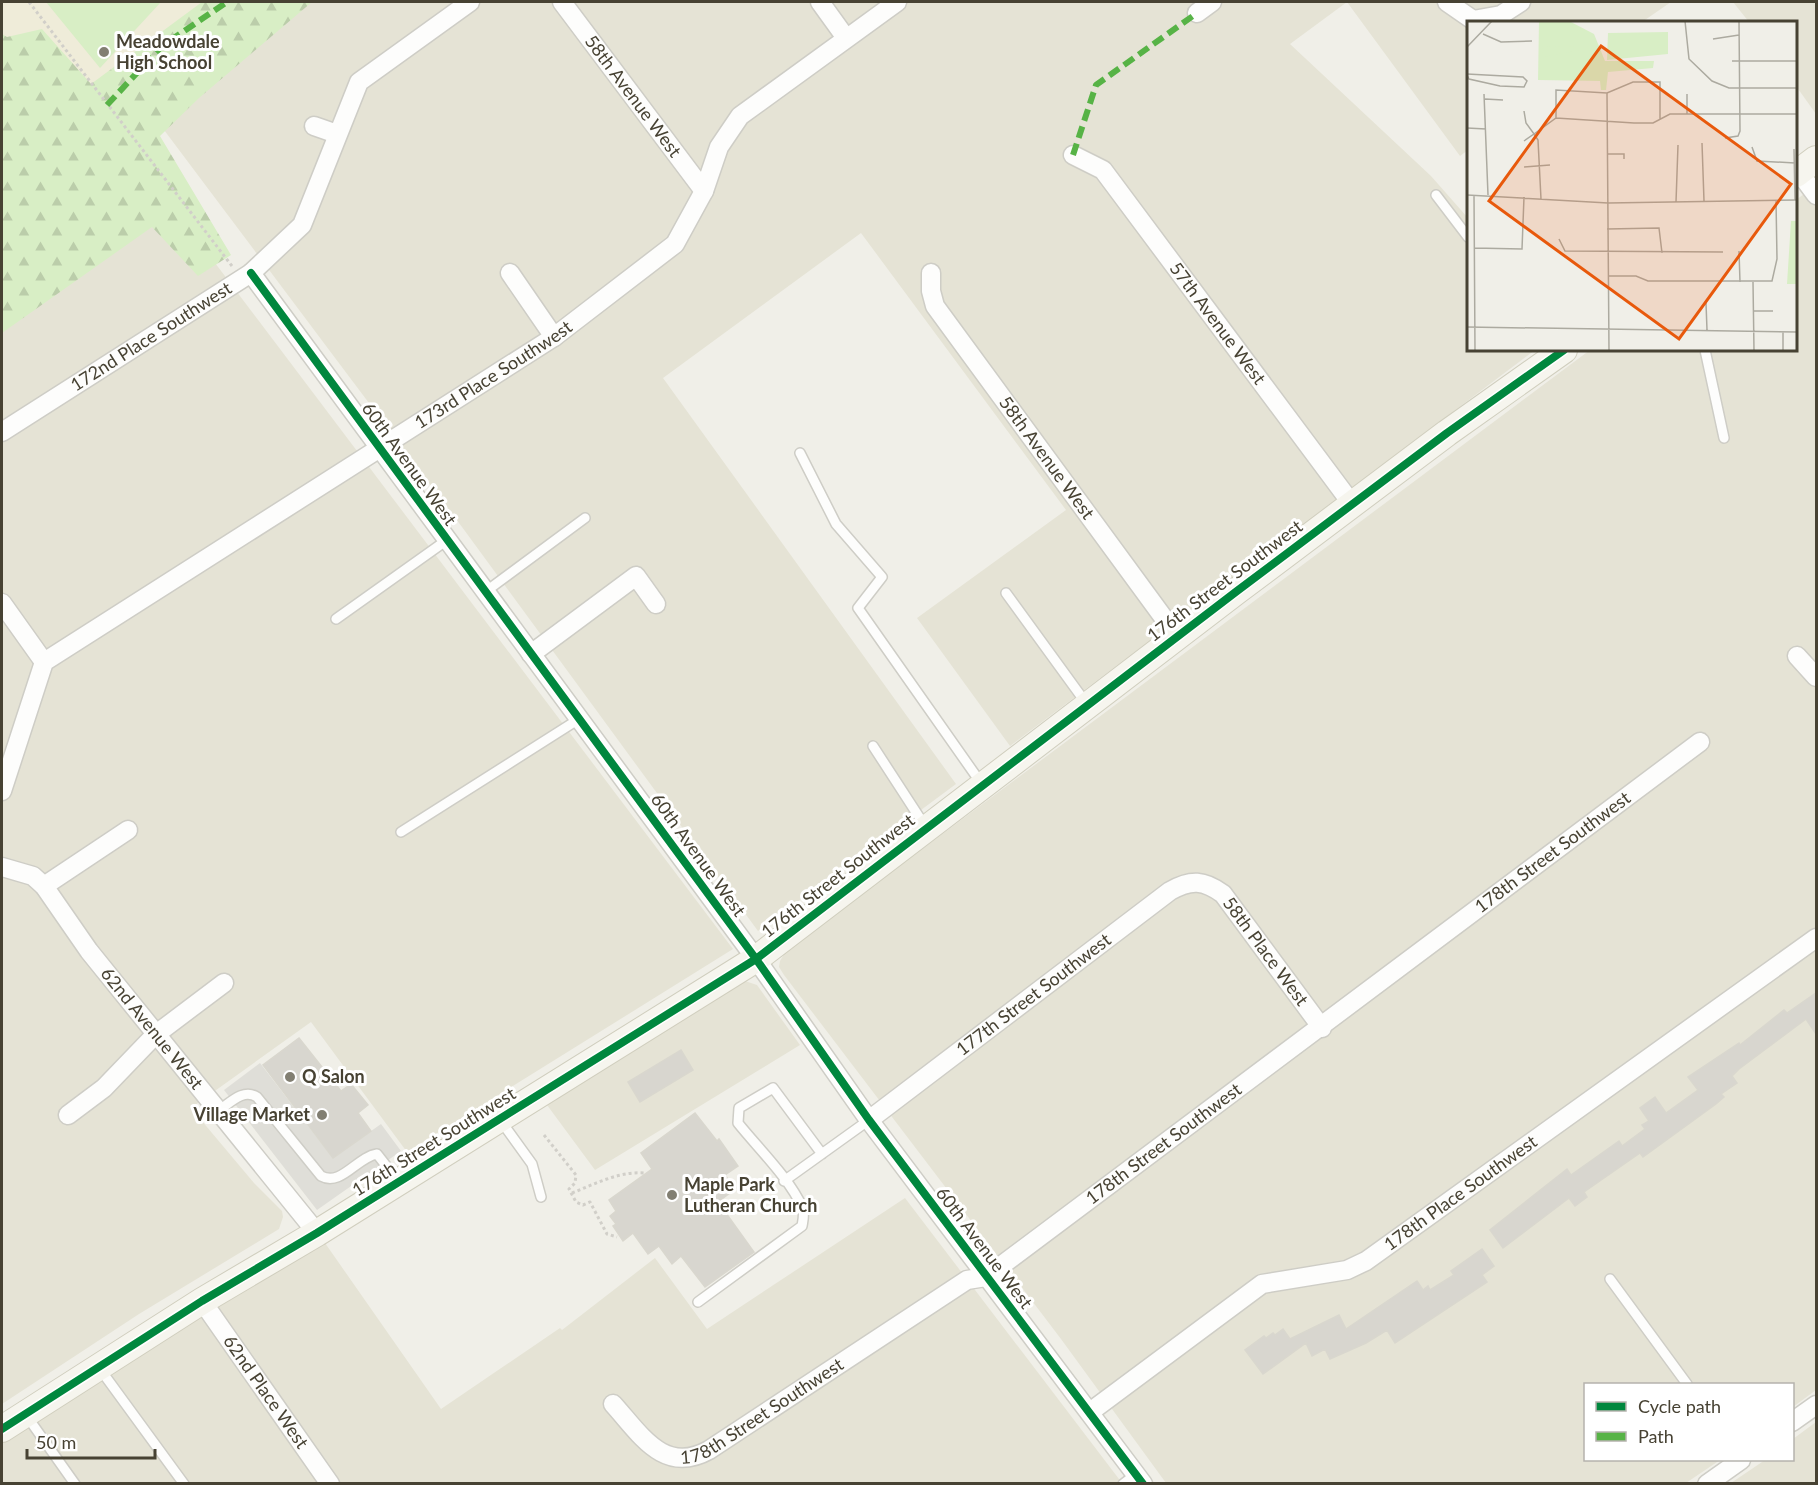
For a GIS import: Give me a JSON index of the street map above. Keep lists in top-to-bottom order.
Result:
{
  "streets": {
    "street": [
      "58th Avenue West",
      "57th Avenue West",
      "172nd Place Southwest",
      "173rd Place Southwest",
      "60th Avenue West",
      "176th Street Southwest",
      "178th Street Southwest",
      "58th Place West",
      "177th Street Southwest",
      "62nd Avenue West",
      "178th Place Southwest",
      "62nd Place West"
    ]
  },
  "crossings": [
    ["58th Avenue West", "173rd Place Southwest"],
    ["58th Avenue West", "176th Street Southwest"],
    ["57th Avenue West", "176th Street Southwest"],
    ["172nd Place Southwest", "60th Avenue West"],
    ["173rd Place Southwest", "60th Avenue West"],
    ["60th Avenue West", "176th Street Southwest"],
    ["60th Avenue West", "178th Street Southwest"],
    ["60th Avenue West", "177th Street Southwest"],
    ["60th Avenue West", "178th Place Southwest"],
    ["176th Street Southwest", "62nd Avenue West"],
    ["176th Street Southwest", "62nd Place West"],
    ["178th Street Southwest", "58th Place West"],
    ["58th Place West", "177th Street Southwest"]
  ],
  "places": [
    "Meadowdale High School",
    "Q Salon",
    "Village Market",
    "Maple Park Lutheran Church"
  ],
  "legend": ["Cycle path", "Path"],
  "scale_bar": "50 m"
}
